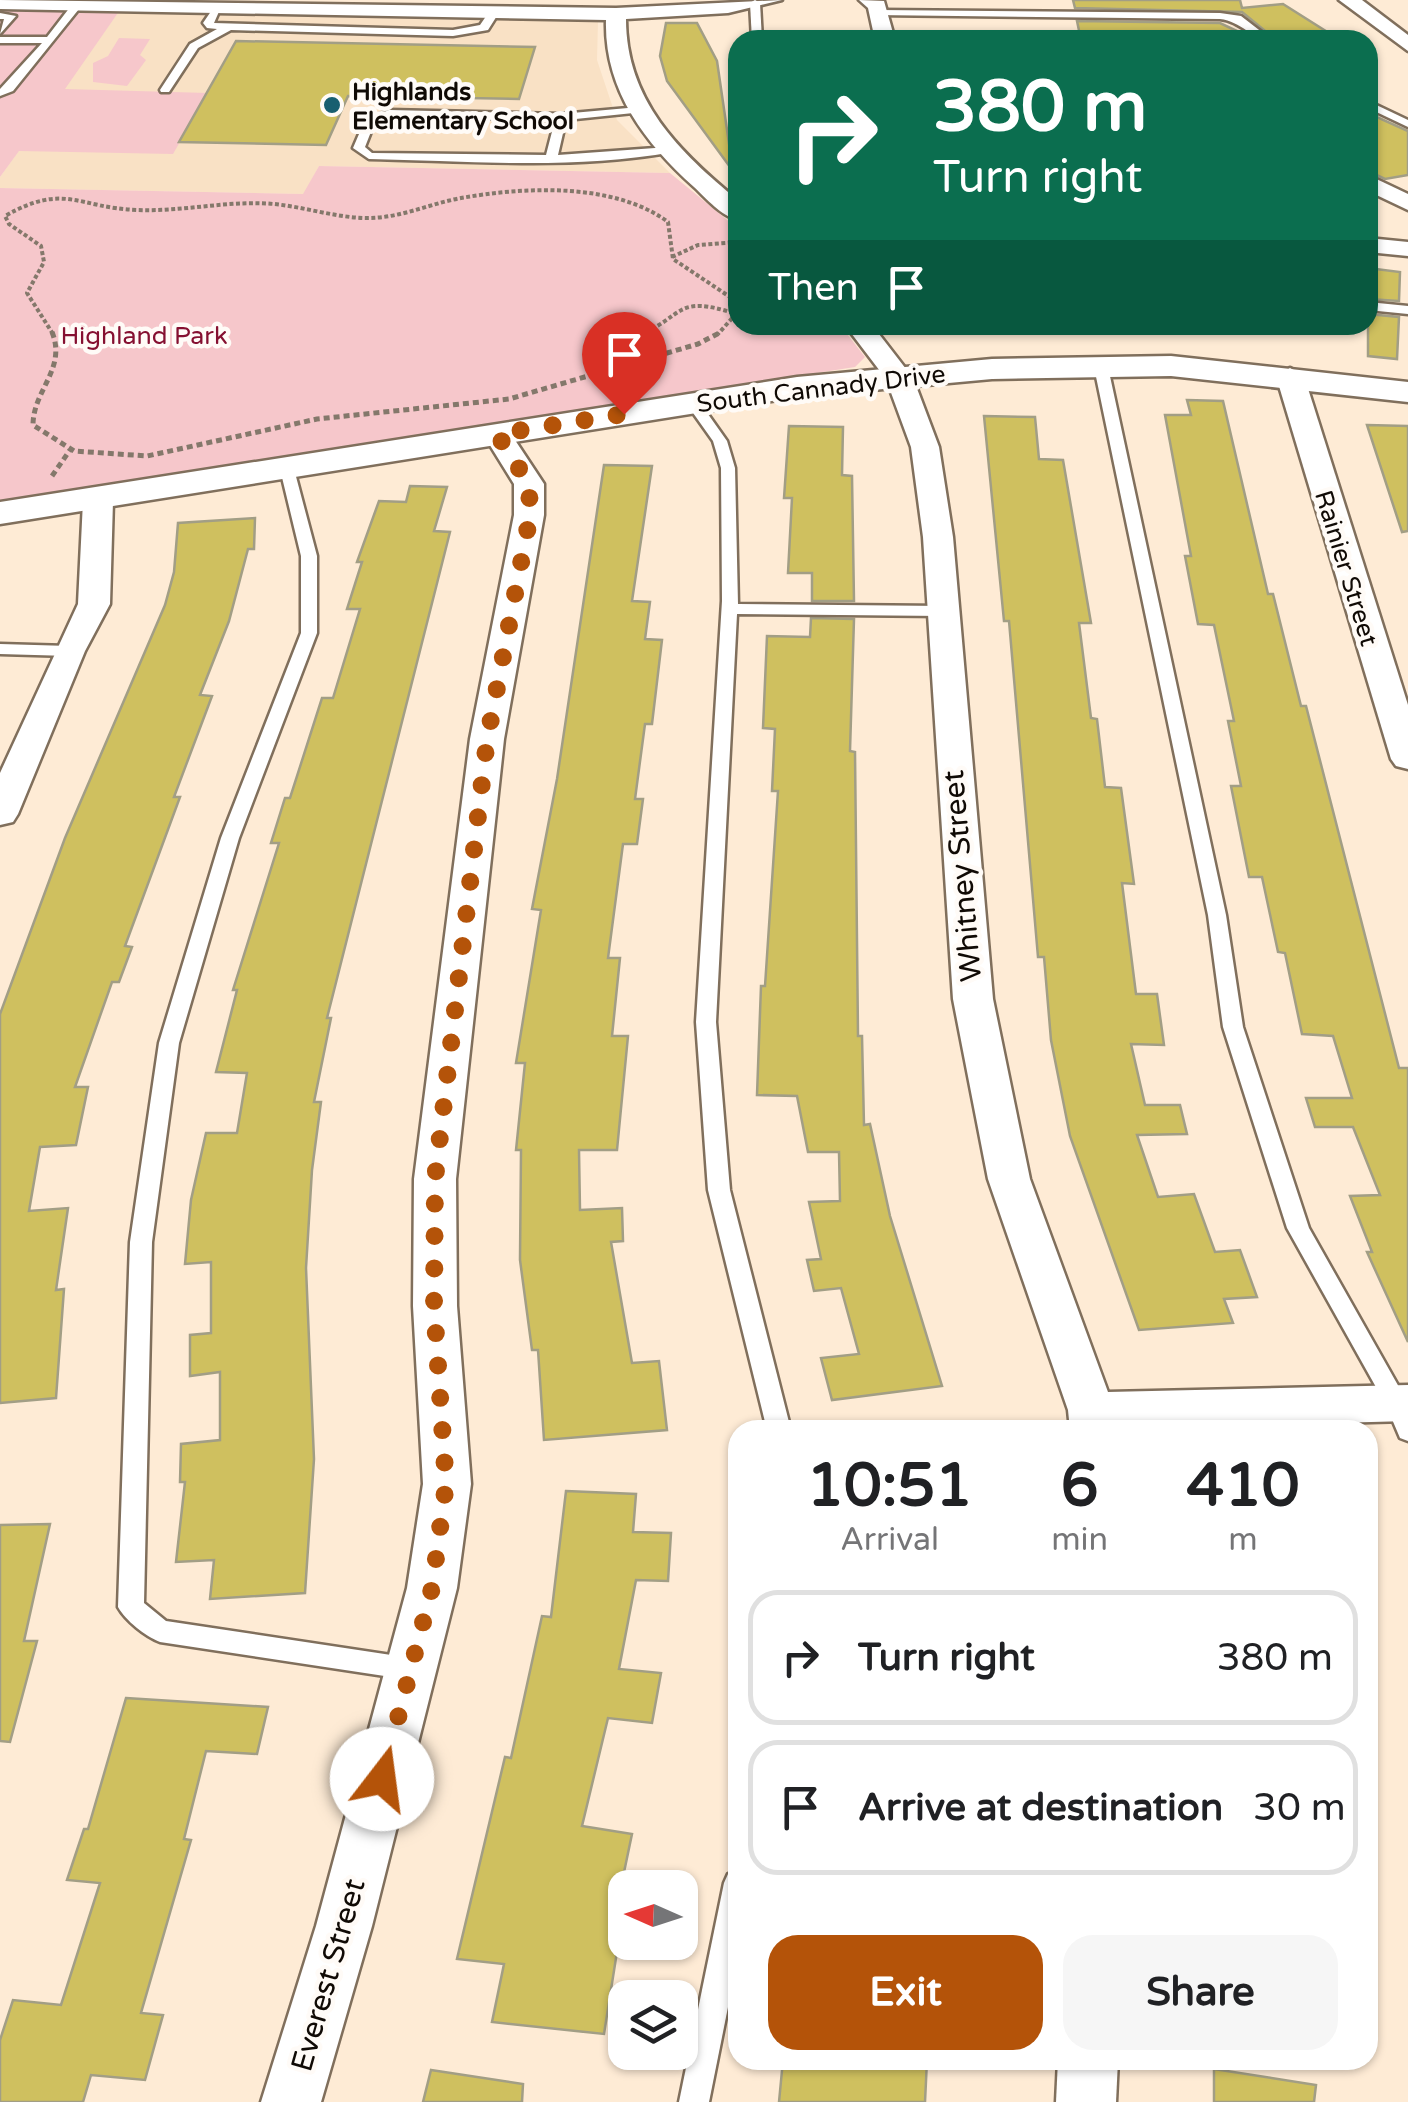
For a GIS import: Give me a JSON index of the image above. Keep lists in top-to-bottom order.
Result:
{
  "streets": {
    "street": [
      "South Cannady Drive",
      "Rainier Street",
      "Whitney Street",
      "Everest Street"
    ]
  },
  "crossings": [
    ["South Cannady Drive", "Rainier Street"],
    ["South Cannady Drive", "Whitney Street"],
    ["South Cannady Drive", "Everest Street"]
  ],
  "parks": ["Highland Park"],
  "places": ["Highlands Elementary School"],
  "north": "left",
  "page": {
    "turn": ["380 m", "Turn right"],
    "then": "Then",
    "eta": [
      "10:51",
      "Arrival",
      "6",
      "min",
      "410",
      "m"
    ],
    "list": [
      {
        "name": "Turn right",
        "value": "380 m"
      },
      {
        "name": "Arrive at destination",
        "value": "30 m"
      }
    ],
    "buttons": ["Exit", "Share"]
  }
}
